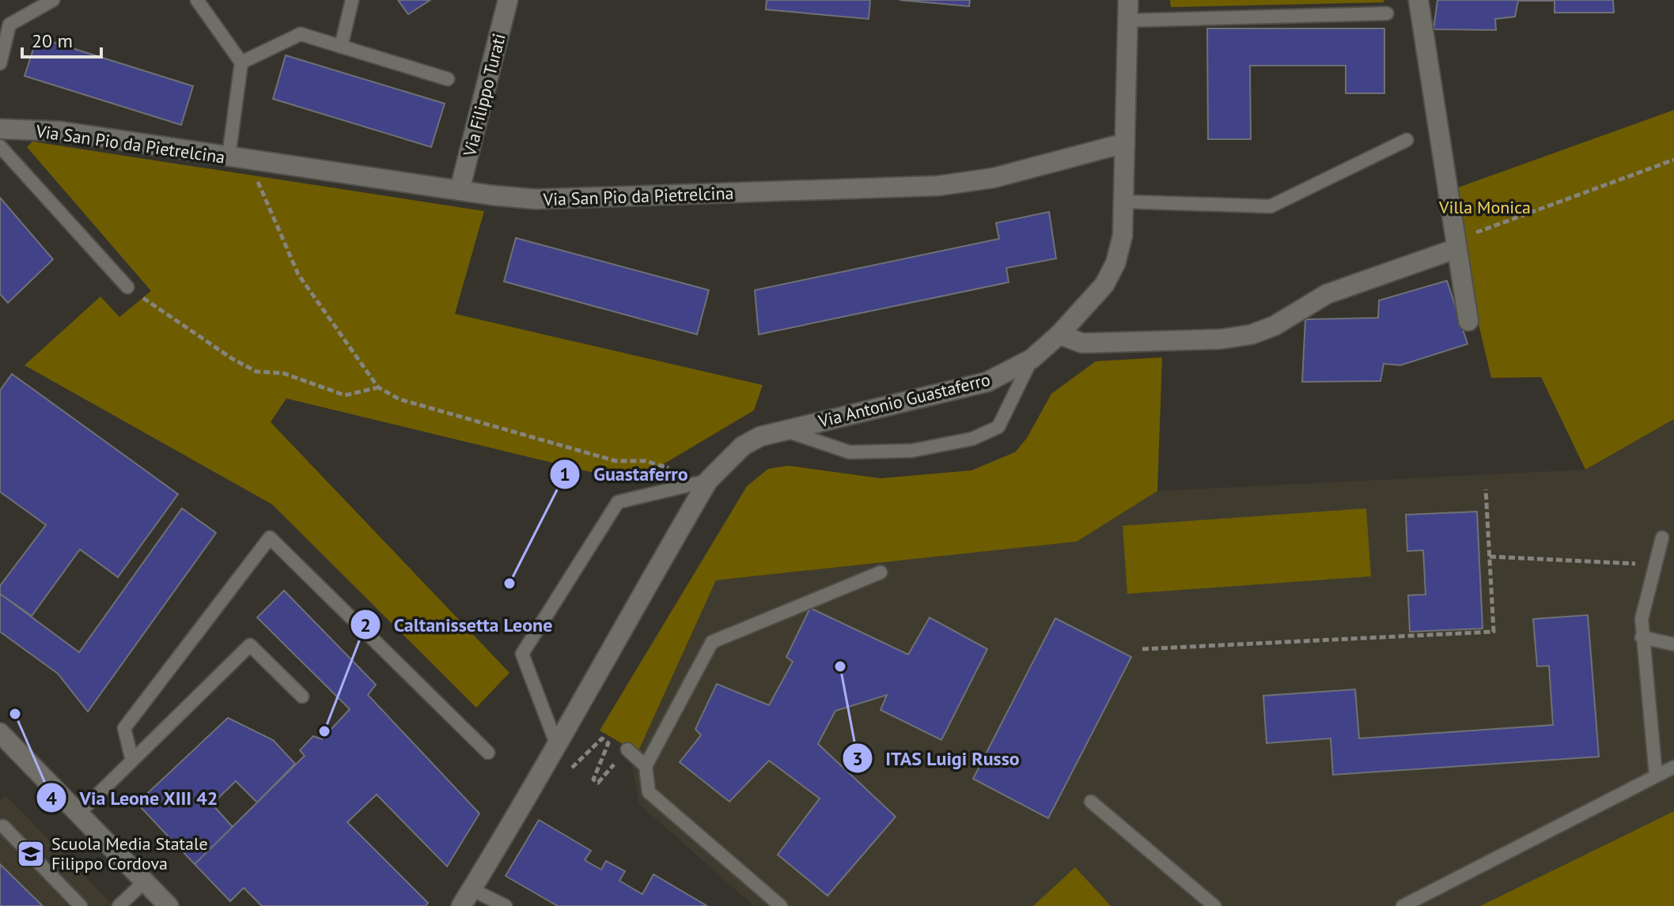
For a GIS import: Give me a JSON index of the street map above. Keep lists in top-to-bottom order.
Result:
{
  "streets": {
    "street": ["Via Filippo Turati", "Via San Pio da Pietrelcina", "Via Antonio Guastaferro"]
  },
  "crossings": [
    ["Via Filippo Turati", "Via San Pio da Pietrelcina"],
    ["Via San Pio da Pietrelcina", "Via Antonio Guastaferro"]
  ],
  "parks": ["Villa Monica"],
  "places": {
    "other": [
      "Guastaferro",
      "ITAS Luigi Russo",
      "Via Leone XIII 42",
      "Caltanissetta Leone"
    ],
    "school or university": ["Scuola Media Statale Filippo Cordova"]
  },
  "scale_bar": "20 m"
}
